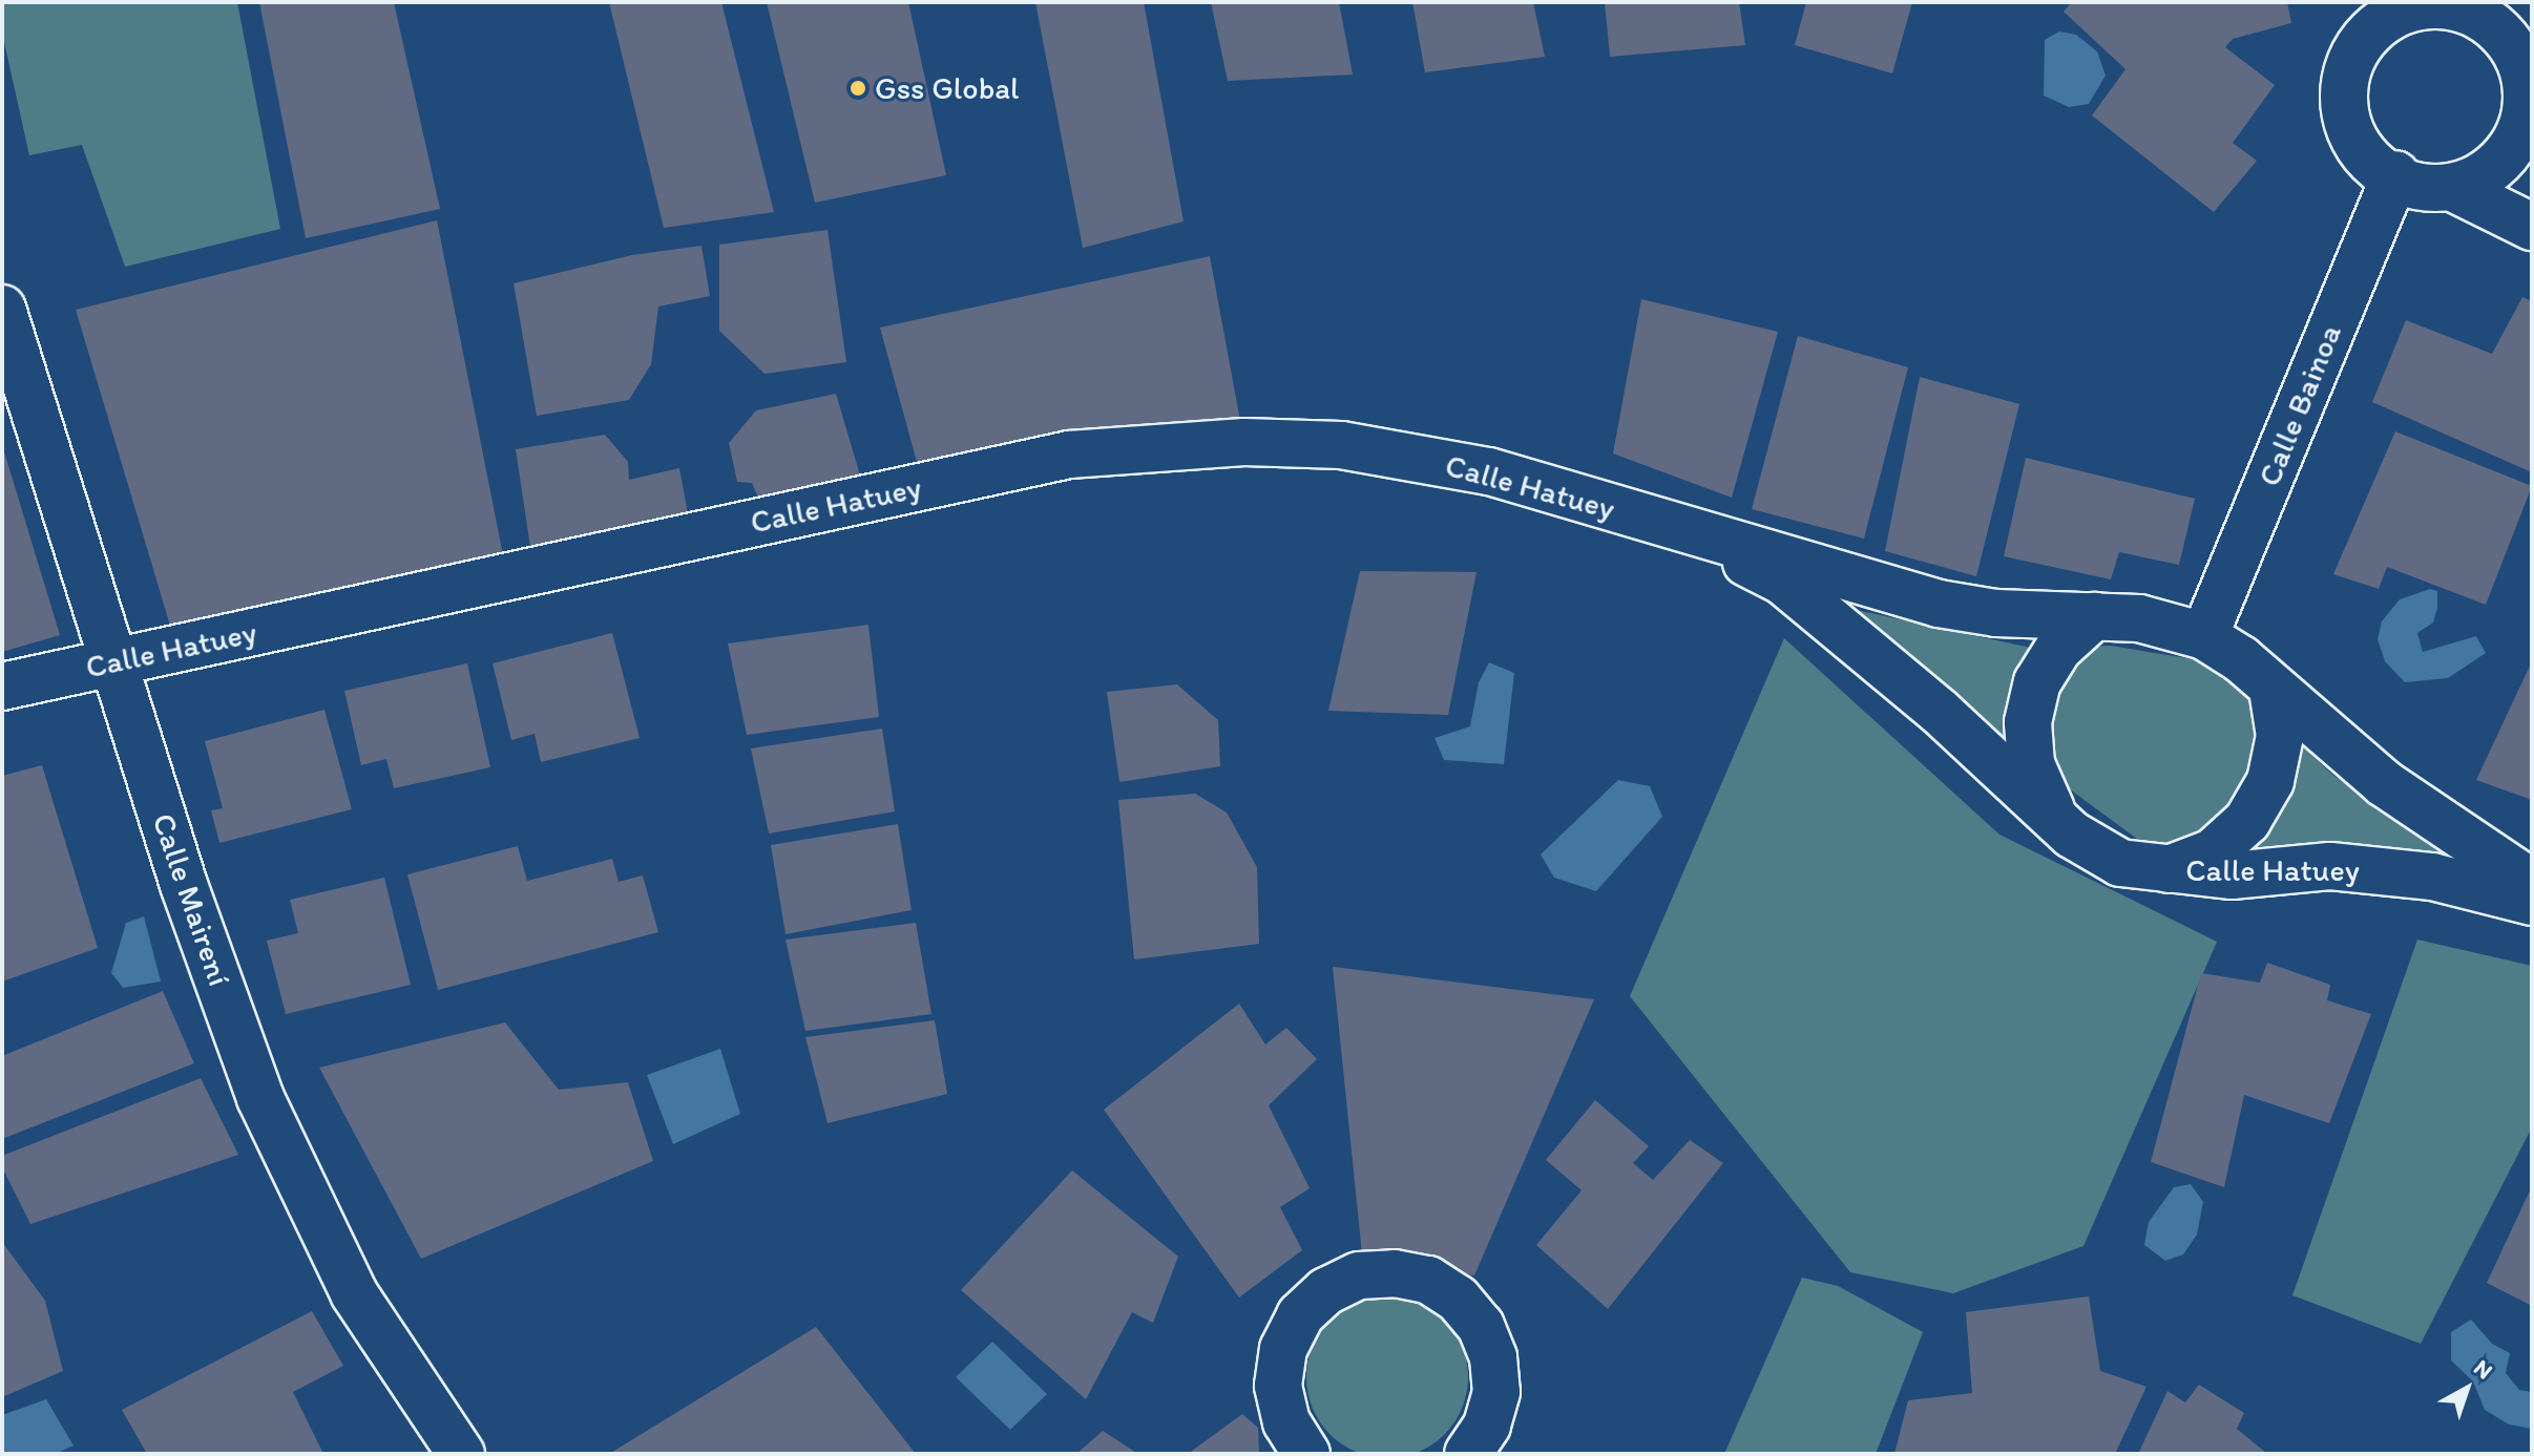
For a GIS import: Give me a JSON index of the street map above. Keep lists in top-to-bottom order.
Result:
{
  "streets": {
    "street": ["Calle Bainoa", "Calle Hatuey", "Calle Mairení"]
  },
  "crossings": [
    ["Calle Bainoa", "Calle Hatuey"],
    ["Calle Hatuey", "Calle Mairení"]
  ],
  "places": ["Gss Global"],
  "north": "top right"
}
